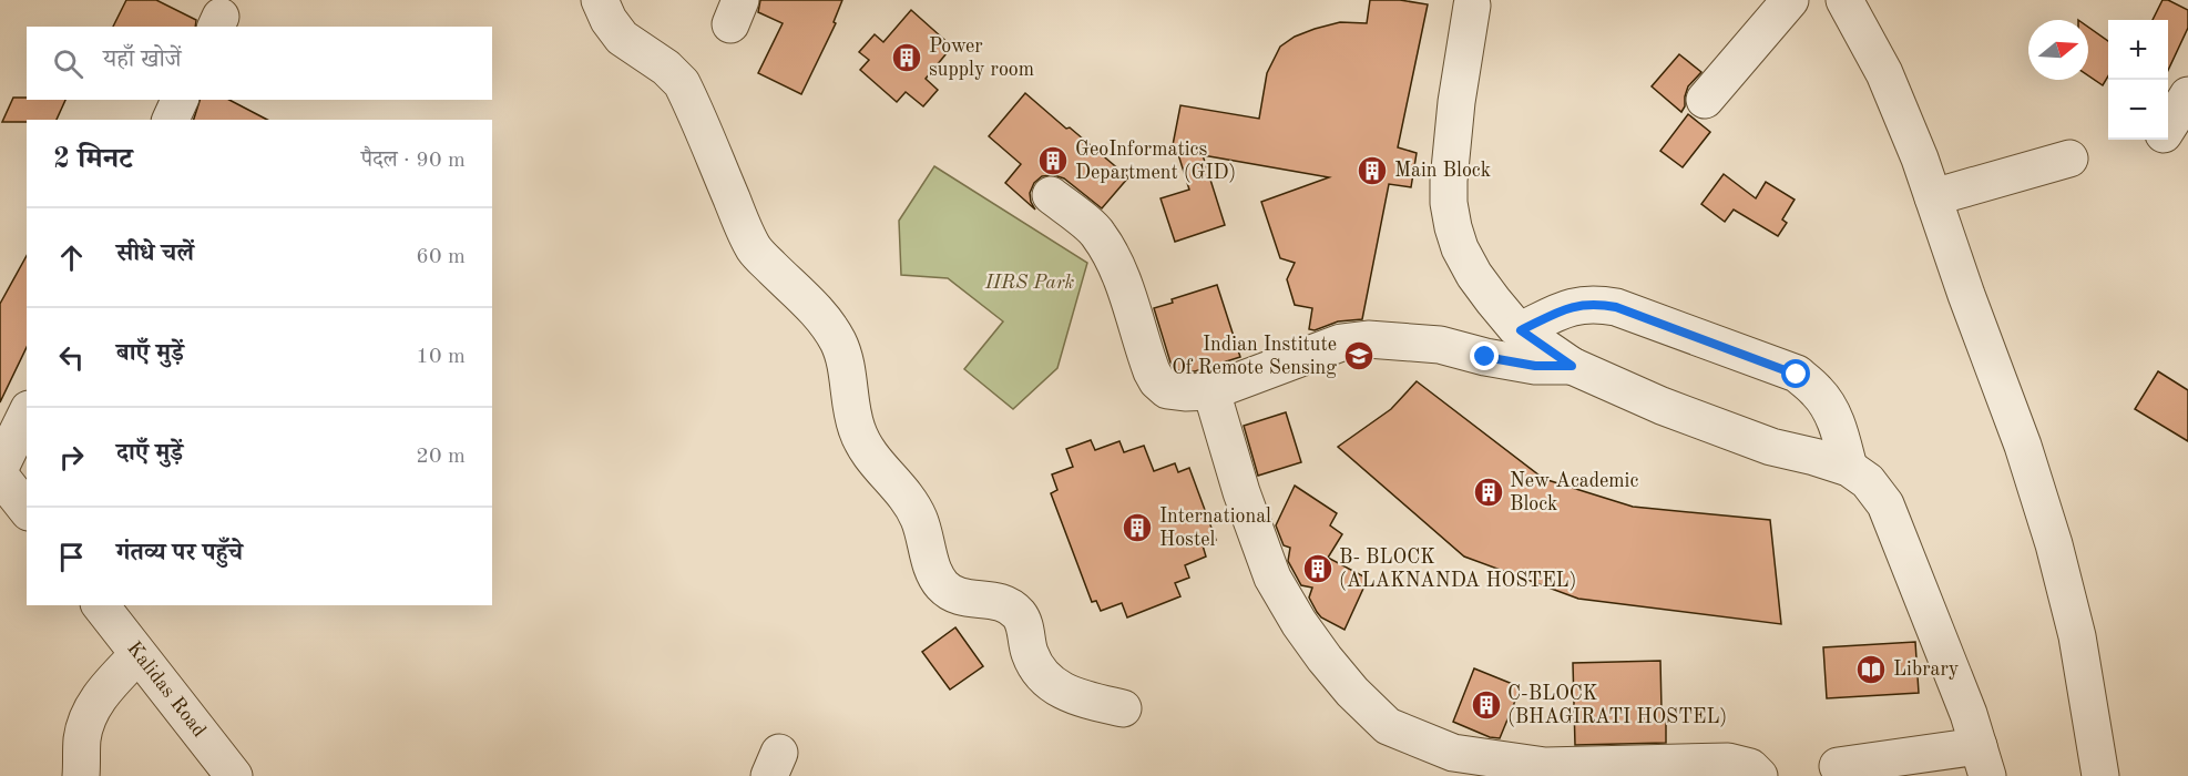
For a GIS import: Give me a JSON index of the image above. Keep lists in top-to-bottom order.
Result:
{
  "streets": {
    "street": ["Kalidas Road"]
  },
  "parks": ["IIRS Park"],
  "places": {
    "building": [
      "Power supply room",
      "GeoInformatics Department (GID)",
      "Main Block",
      "New Academic Block",
      "International Hostel",
      "B- BLOCK (ALAKNANDA HOSTEL)",
      "C-BLOCK (BHAGIRATI HOSTEL)"
    ],
    "school or university": ["Indian Institute Of Remote Sensing"],
    "library": ["Library"]
  },
  "north": "right",
  "page": {
    "map_buttons": ["+", "−"],
    "search": "यहाँ खोजें",
    "heading": ["2 मिनट", "पैदल · 90 m"],
    "list": [
      ["सीधे चलें", "60 m"],
      ["बाएँ मुड़ें", "10 m"],
      ["दाएँ मुड़ें", "20 m"],
      "गंतव्य पर पहुँचे"
    ]
  }
}
